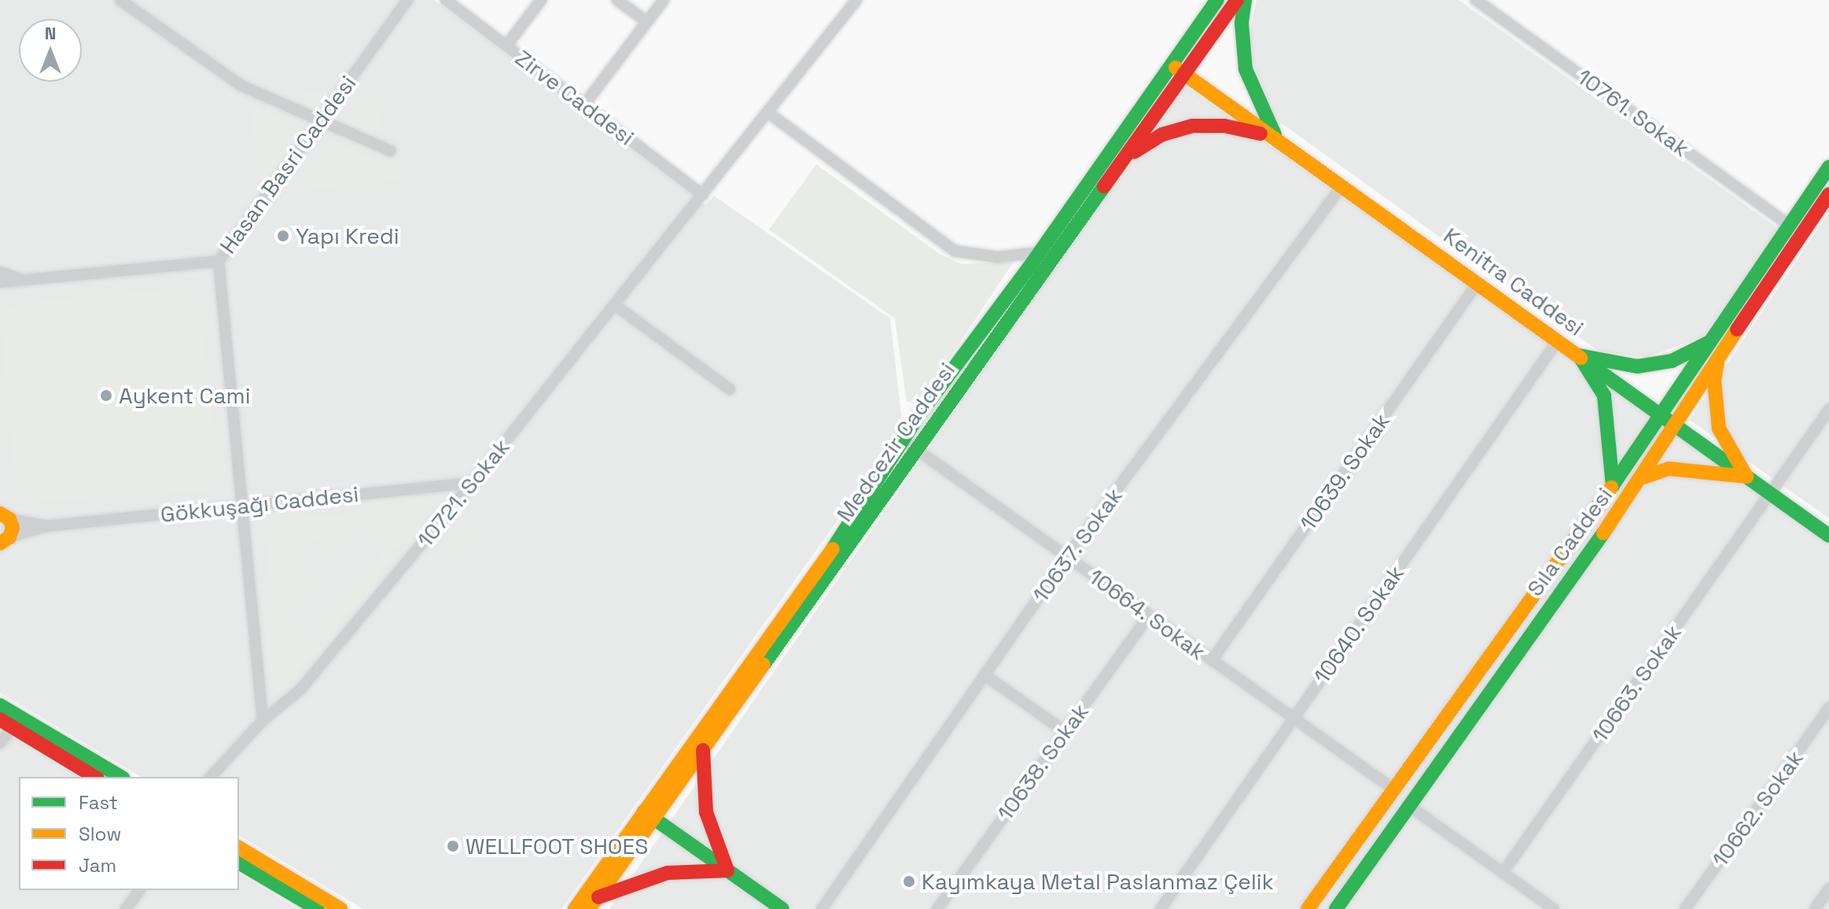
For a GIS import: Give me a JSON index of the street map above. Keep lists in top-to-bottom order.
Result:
{
  "streets": {
    "street": [
      "Zirve Caddesi",
      "10761. Sokak",
      "Hasan Basri Caddesi",
      "Kenitra Caddesi",
      "Medcezir Caddesi",
      "10639. Sokak",
      "10721. Sokak",
      "Gökkuşağı Caddesi",
      "Sıla Caddesi",
      "10637. Sokak",
      "10664. Sokak",
      "10640. Sokak",
      "10663. Sokak",
      "10638. Sokak",
      "10662. Sokak"
    ]
  },
  "crossings": [
    ["Zirve Caddesi", "10721. Sokak"],
    ["Hasan Basri Caddesi", "10721. Sokak"],
    ["Hasan Basri Caddesi", "Gökkuşağı Caddesi"],
    ["Kenitra Caddesi", "Medcezir Caddesi"],
    ["Kenitra Caddesi", "10639. Sokak"],
    ["Kenitra Caddesi", "Sıla Caddesi"],
    ["Kenitra Caddesi", "10637. Sokak"],
    ["Kenitra Caddesi", "10640. Sokak"],
    ["Kenitra Caddesi", "10663. Sokak"],
    ["Medcezir Caddesi", "10664. Sokak"],
    ["10639. Sokak", "10664. Sokak"],
    ["10721. Sokak", "Gökkuşağı Caddesi"],
    ["10637. Sokak", "10664. Sokak"],
    ["10664. Sokak", "10640. Sokak"],
    ["10664. Sokak", "10638. Sokak"]
  ],
  "places": [
    "Yapı Kredi",
    "Aykent Cami",
    "WELLFOOT SHOES",
    "Kayımkaya Metal Paslanmaz Çelik"
  ],
  "legend": ["Fast", "Slow", "Jam"],
  "north": "top"
}
